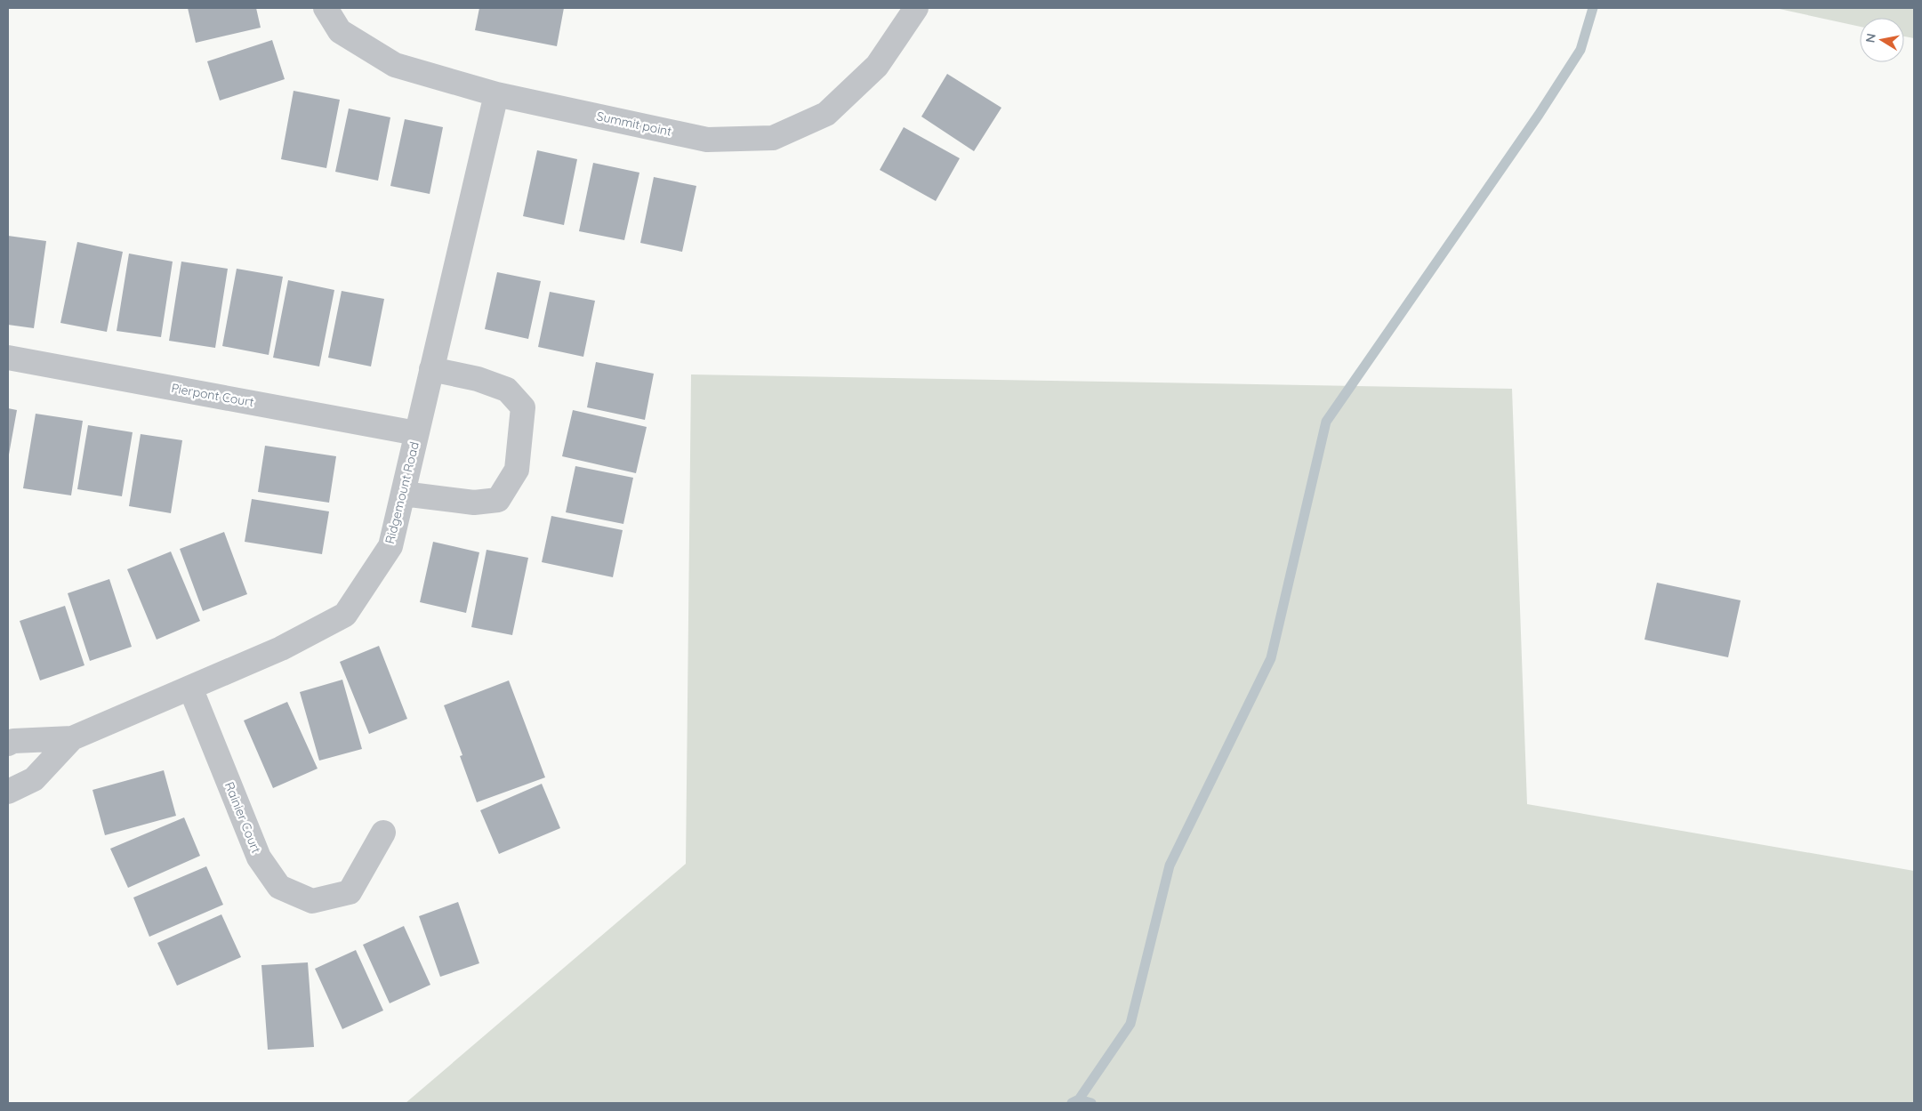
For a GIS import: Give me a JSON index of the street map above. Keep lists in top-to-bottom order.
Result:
{
  "streets": {
    "street": [
      "Summit point",
      "Pierpont Court",
      "Ridgemount Road",
      "Rainier Court"
    ]
  },
  "crossings": [
    ["Summit point", "Ridgemount Road"],
    ["Pierpont Court", "Ridgemount Road"],
    ["Ridgemount Road", "Rainier Court"]
  ],
  "north": "left"
}
